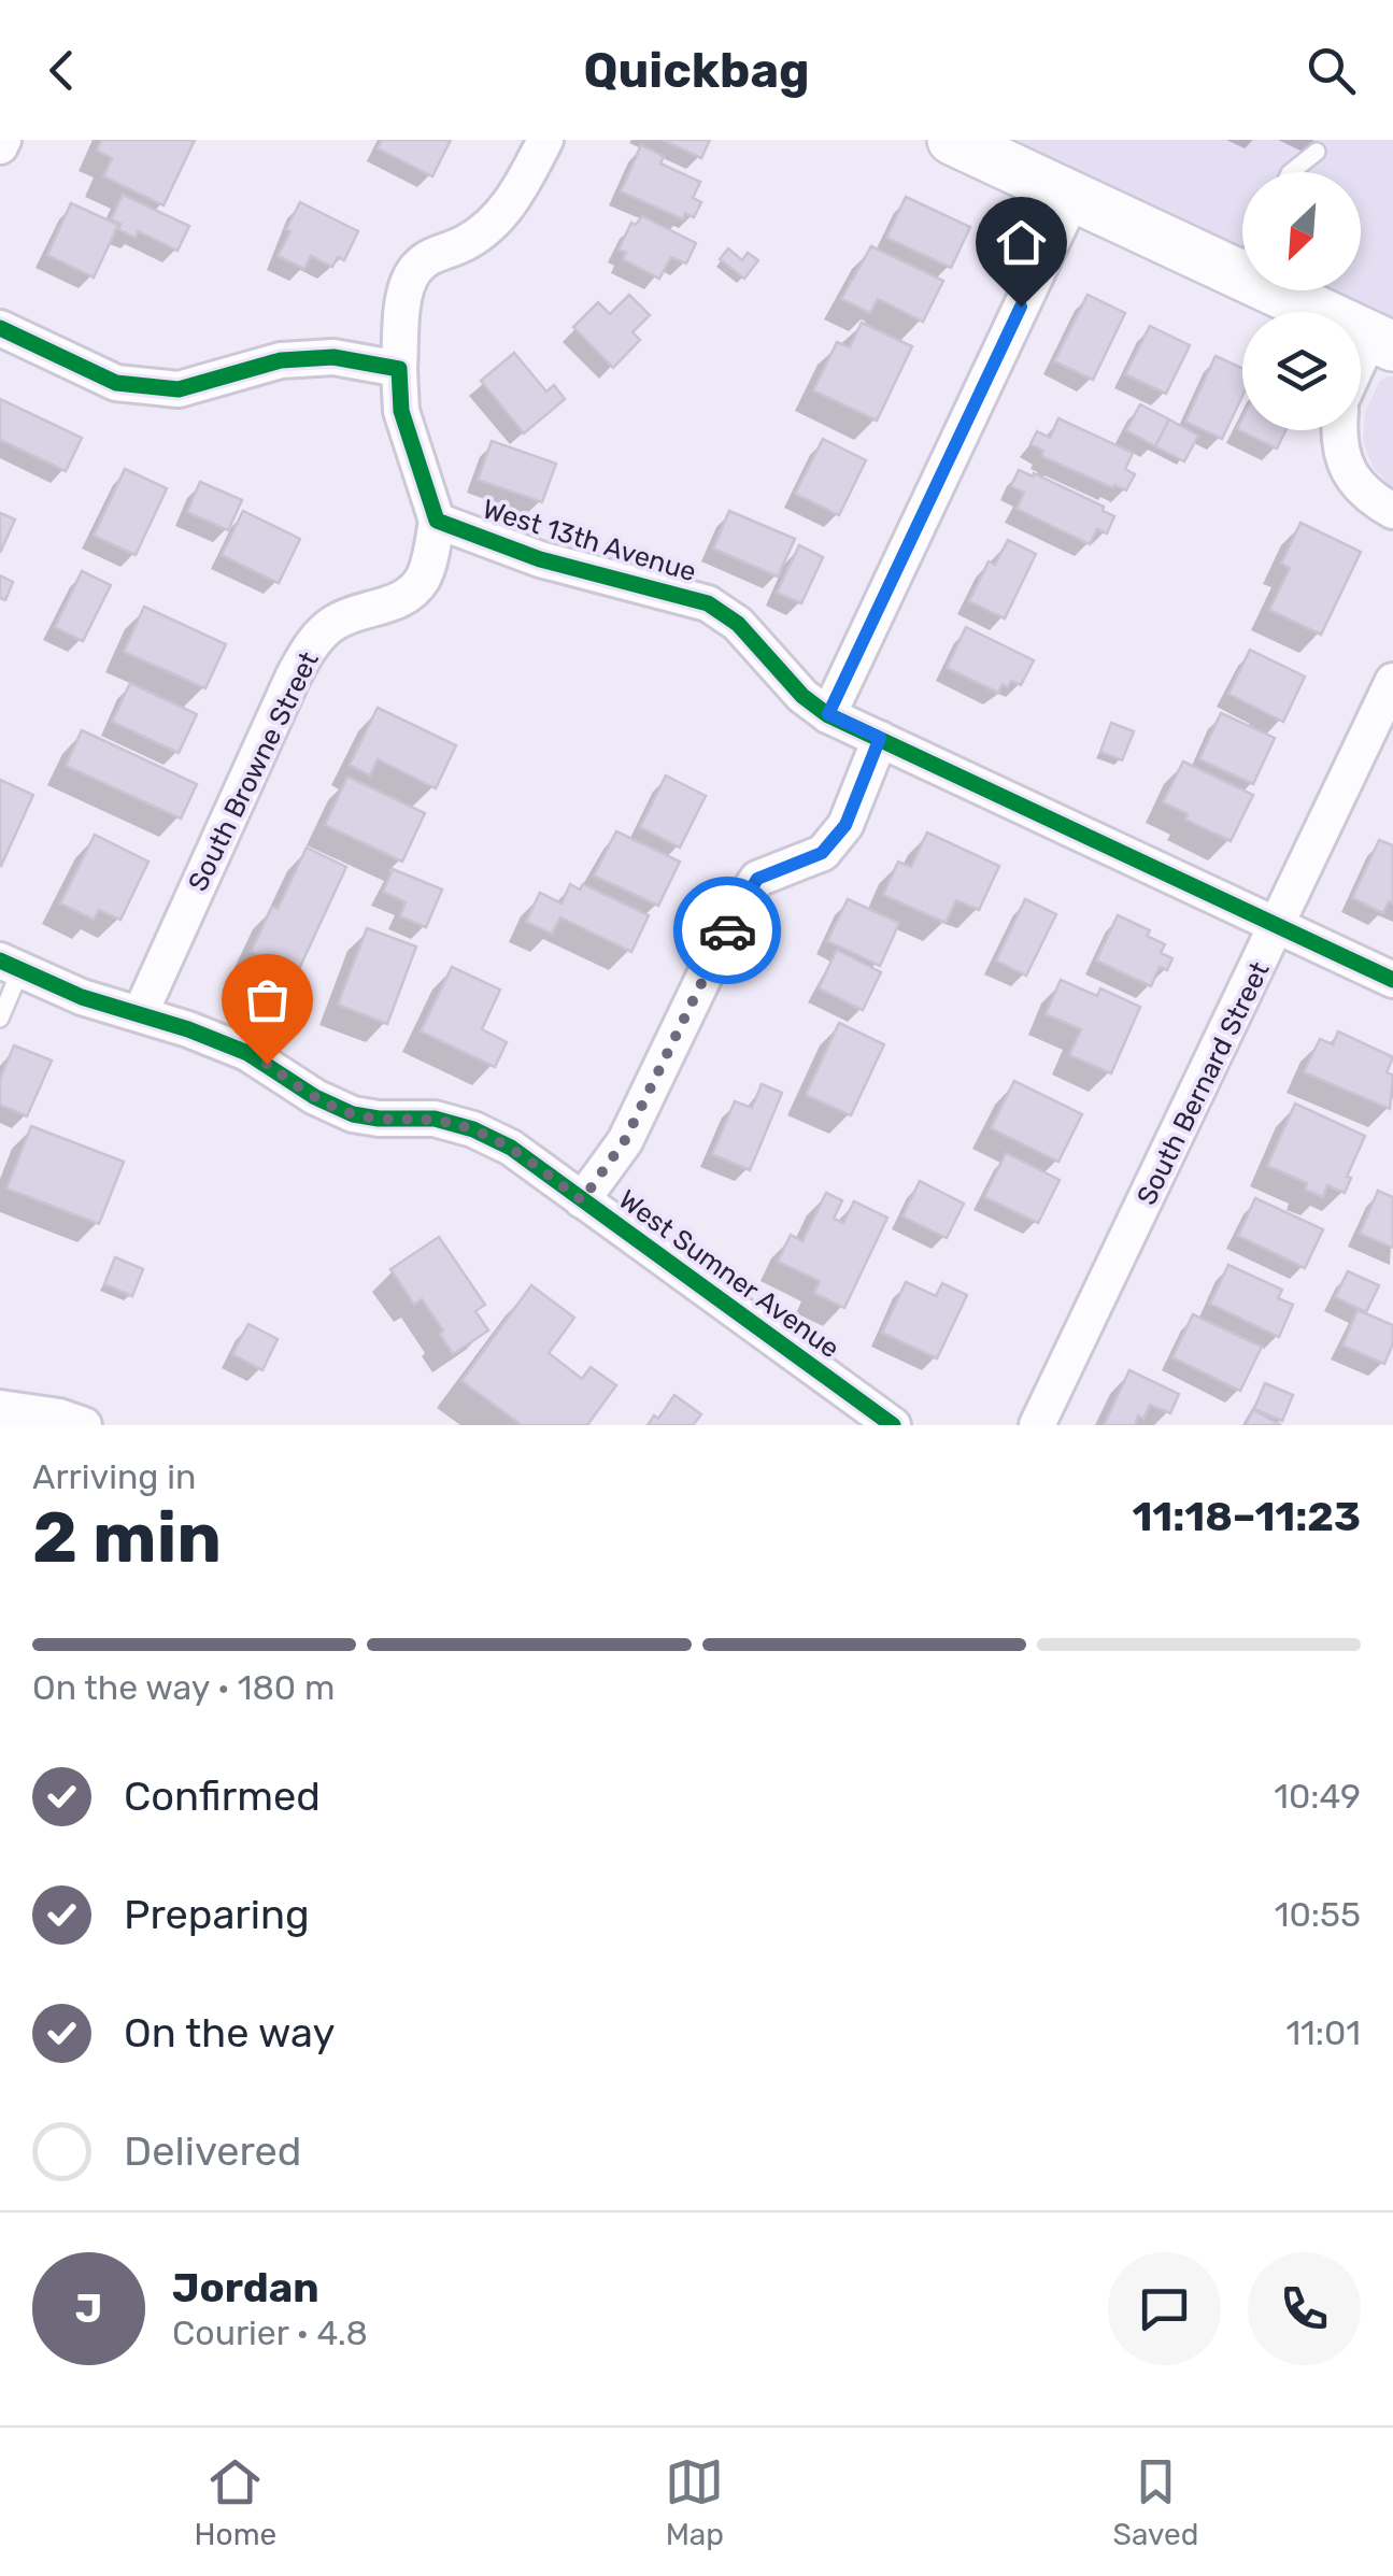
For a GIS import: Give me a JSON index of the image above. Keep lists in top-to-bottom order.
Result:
{
  "streets": {
    "street": [
      "West 13th Avenue",
      "South Browne Street",
      "South Bernard Street",
      "West Sumner Avenue"
    ]
  },
  "crossings": [
    ["West 13th Avenue", "South Browne Street"],
    ["West 13th Avenue", "South Bernard Street"],
    ["South Browne Street", "West Sumner Avenue"]
  ],
  "north": "bottom left",
  "page": {
    "header": "Quickbag",
    "heading": ["2 min", "Arriving in", "11:18–11:23"],
    "panel": ["Jordan", "Courier · 4.8"],
    "bar": "On the way · 180 m",
    "list": [
      ["Confirmed", "10:49"],
      ["Preparing", "10:55"],
      ["On the way", "11:01"],
      "Delivered"
    ],
    "round": "J",
    "tabs": ["Home", "Map", "Saved"]
  }
}
